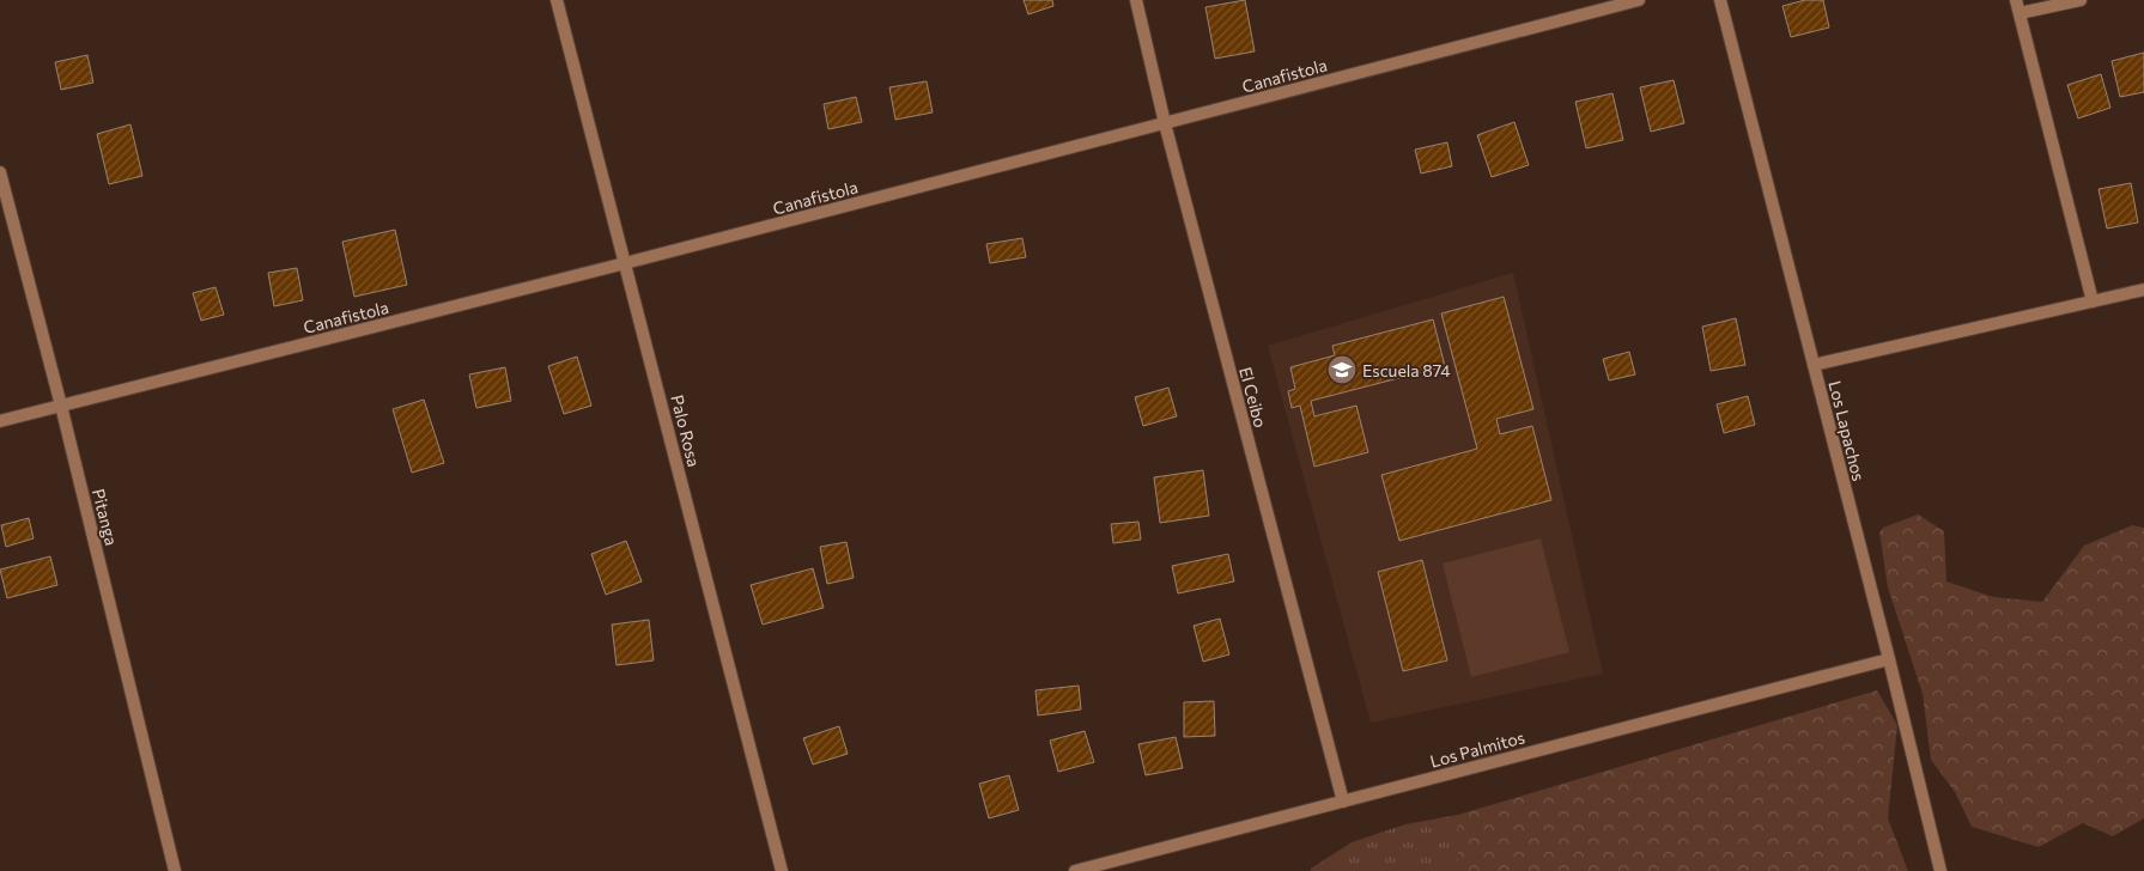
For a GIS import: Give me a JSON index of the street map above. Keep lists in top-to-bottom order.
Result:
{
  "streets": {
    "street": [
      "Canafistola",
      "El Ceibo",
      "Palo Rosa",
      "Los Lapachos",
      "Pitanga",
      "Los Palmitos"
    ]
  },
  "crossings": [
    ["Canafistola", "El Ceibo"],
    ["Canafistola", "Palo Rosa"],
    ["Canafistola", "Pitanga"],
    ["El Ceibo", "Los Palmitos"],
    ["Los Lapachos", "Los Palmitos"]
  ],
  "places": {
    "school or university": ["Escuela 874"]
  }
}
